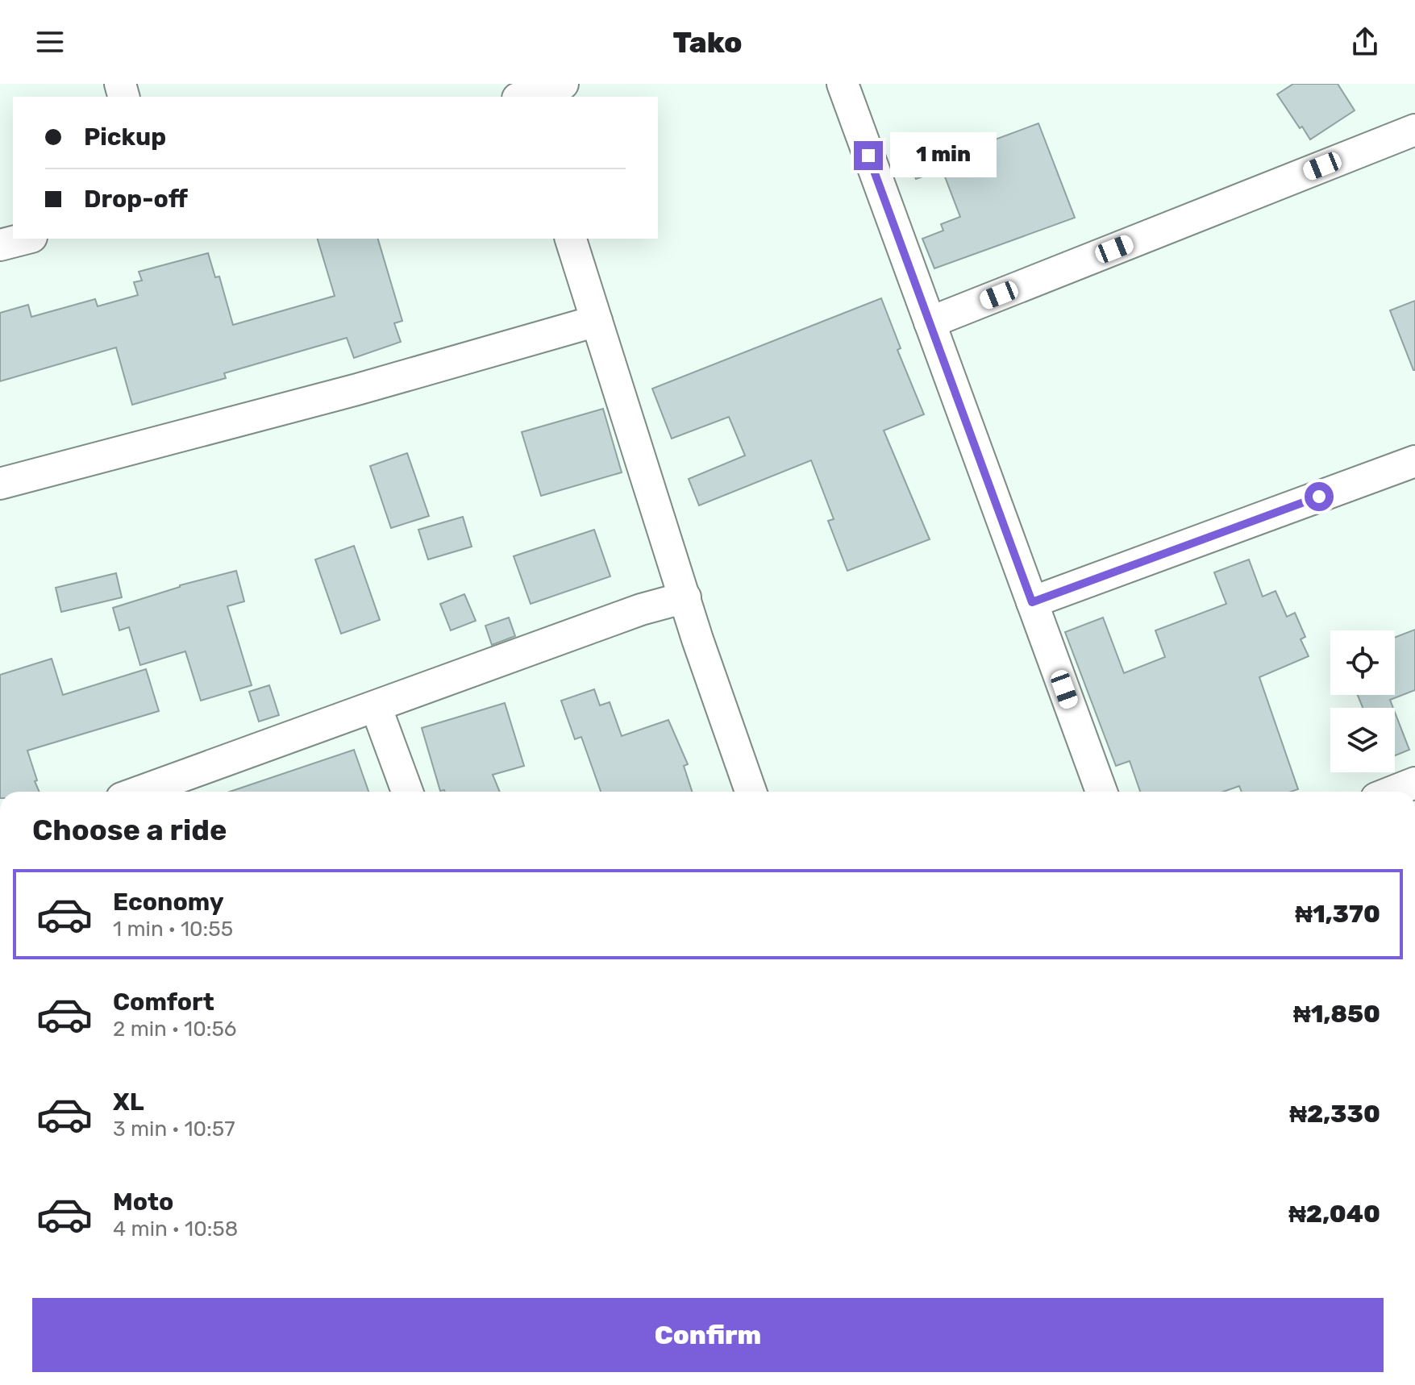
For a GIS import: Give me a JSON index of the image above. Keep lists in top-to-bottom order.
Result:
{
  "page": {
    "header": "Tako",
    "banner": ["Pickup", "Drop-off"],
    "bubble": "1 min",
    "heading": "Choose a ride",
    "list": [
      {
        "name": "Economy",
        "note": "1 min · 10:55",
        "value": "₦1,370"
      },
      {
        "name": "Comfort",
        "note": "2 min · 10:56",
        "value": "₦1,850"
      },
      {
        "name": "XL",
        "note": "3 min · 10:57",
        "value": "₦2,330"
      },
      {
        "name": "Moto",
        "note": "4 min · 10:58",
        "value": "₦2,040"
      }
    ],
    "buttons": "Confirm"
  }
}
